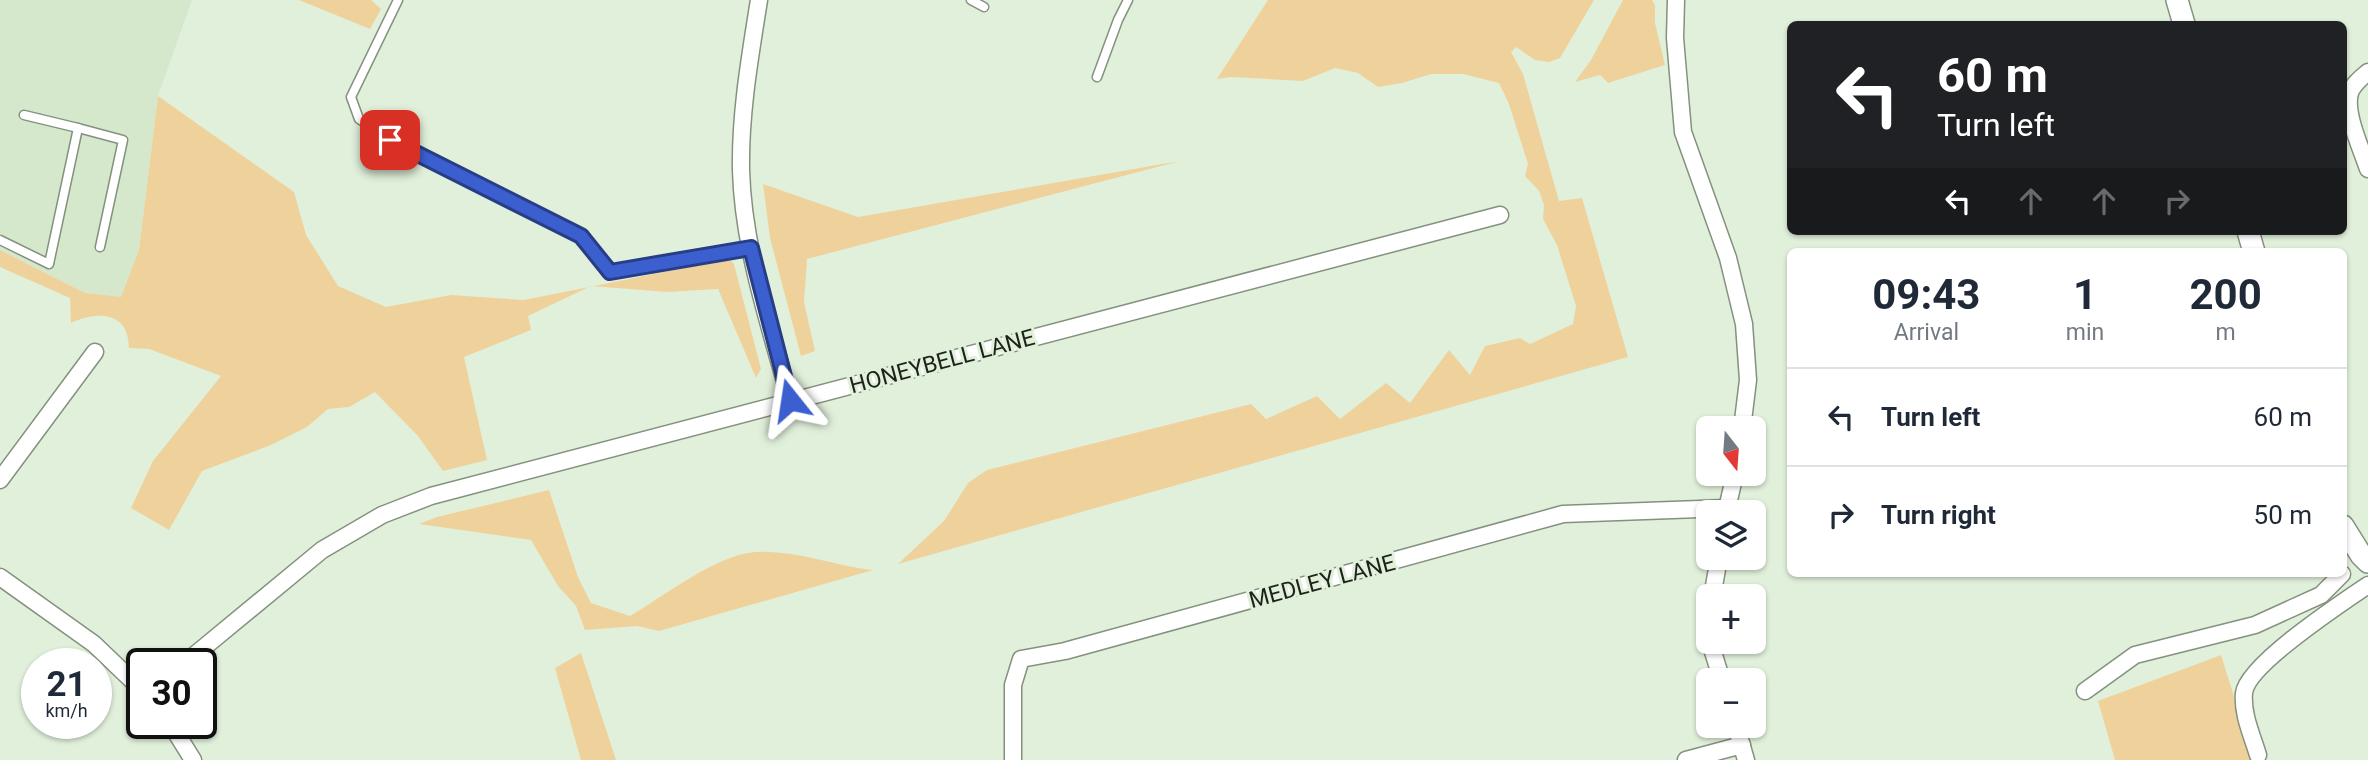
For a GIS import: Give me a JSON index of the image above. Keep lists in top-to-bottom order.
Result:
{
  "streets": {
    "street": ["HONEYBELL LANE", "MEDLEY LANE"]
  },
  "north": "bottom",
  "page": {
    "turn": ["60 m", "Turn left"],
    "eta": [
      "09:43",
      "Arrival",
      "1",
      "min",
      "200",
      "m"
    ],
    "list": [
      {
        "name": "Turn left",
        "value": "60 m"
      },
      {
        "name": "Turn right",
        "value": "50 m"
      }
    ],
    "map_buttons": ["+", "−"],
    "speed": "21 km/h",
    "limit": "30"
  }
}
